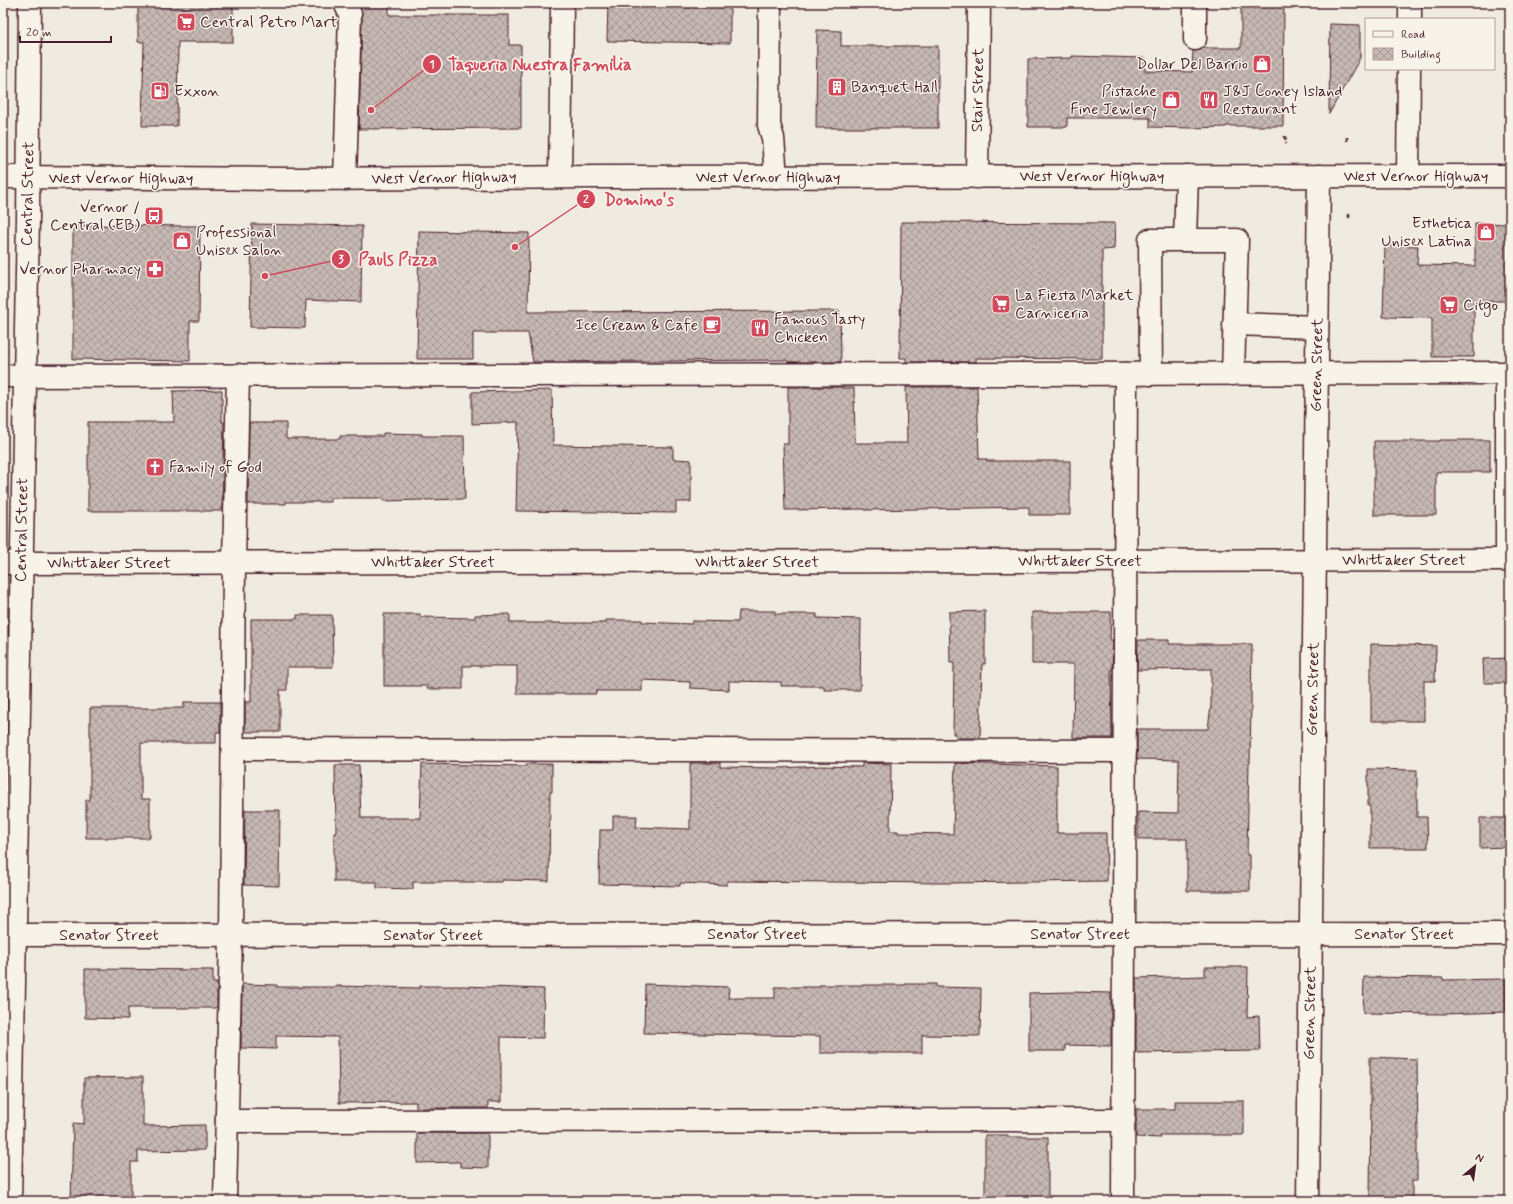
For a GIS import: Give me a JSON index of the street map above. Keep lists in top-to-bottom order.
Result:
{
  "streets": {
    "street": [
      "Stair Street",
      "West Vernor Highway",
      "Central Street",
      "Green Street",
      "Whittaker Street",
      "Senator Street"
    ]
  },
  "crossings": [
    ["Stair Street", "West Vernor Highway"],
    ["West Vernor Highway", "Central Street"],
    ["West Vernor Highway", "Green Street"],
    ["Central Street", "Whittaker Street"],
    ["Central Street", "Senator Street"],
    ["Green Street", "Whittaker Street"],
    ["Green Street", "Senator Street"]
  ],
  "places": {
    "supermarket": ["Central Petro Mart", "La Fiesta Market Carniceria", "Citgo"],
    "shop": [
      "Dollar Del Barrio",
      "Pistache Fine Jewlery",
      "Esthetica Unisex Latina",
      "Professional Unisex Salon"
    ],
    "building": ["Banquet Hall"],
    "fuel station": ["Exxon"],
    "restaurant": ["J&J Coney Island Restaurant", "Famous Tasty Chicken"],
    "other": ["Taqueria Nuestra Familia", "Domino's", "Pauls Pizza"],
    "bus stop": ["Vernor / Central (EB)"],
    "pharmacy": ["Vernor Pharmacy"],
    "cafe": ["Ice Cream & Cafe"],
    "church": ["Family of God"]
  },
  "legend": ["Road", "Building"],
  "scale_bar": "20 m",
  "north": "top right"
}
